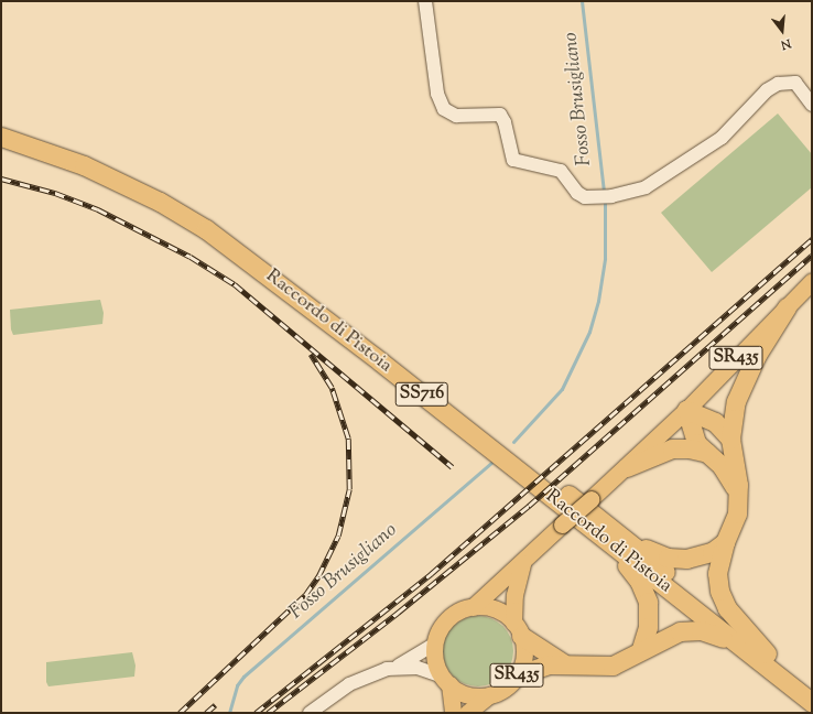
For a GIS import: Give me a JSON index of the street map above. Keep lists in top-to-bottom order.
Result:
{
  "streets": {
    "highway": ["Raccordo di Pistoia", "SS716"],
    "main road": ["SR435"]
  },
  "water": ["Fosso Brusigliano"],
  "north": "bottom"
}
